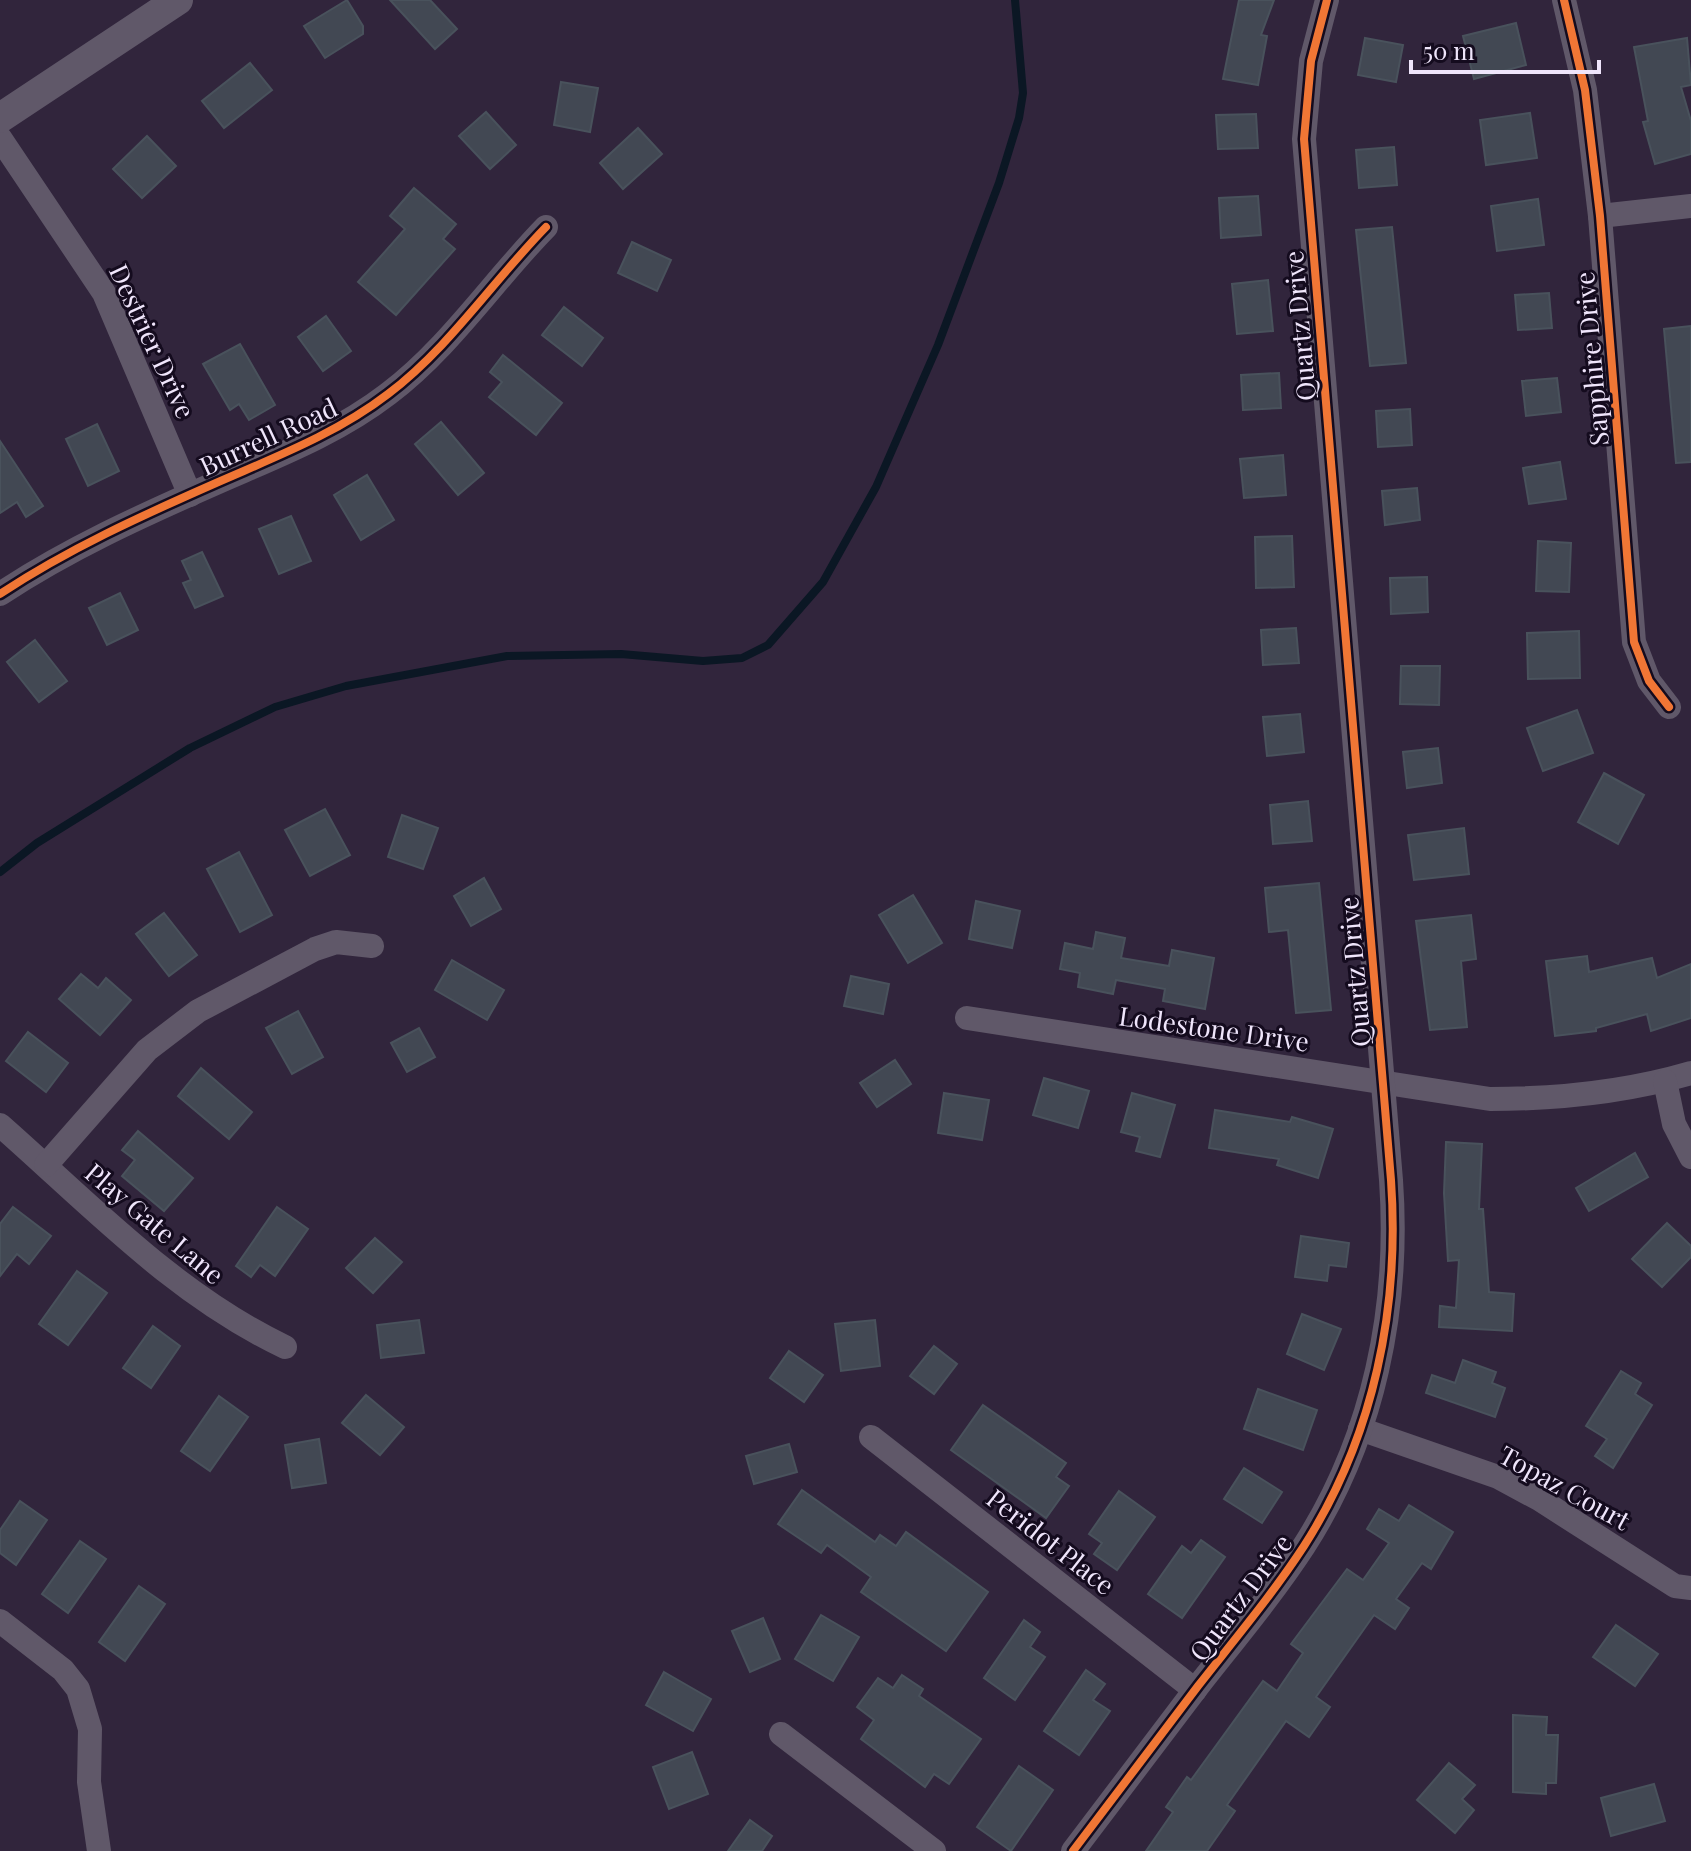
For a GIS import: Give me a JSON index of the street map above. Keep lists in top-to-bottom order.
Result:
{
  "streets": {
    "street": [
      "Quartz Drive",
      "Destrier Drive",
      "Sapphire Drive",
      "Burrell Road",
      "Lodestone Drive",
      "Play Gate Lane",
      "Topaz Court",
      "Peridot Place"
    ]
  },
  "crossings": [
    ["Quartz Drive", "Lodestone Drive"],
    ["Quartz Drive", "Topaz Court"],
    ["Quartz Drive", "Peridot Place"],
    ["Destrier Drive", "Burrell Road"]
  ],
  "scale_bar": "50 m"
}
